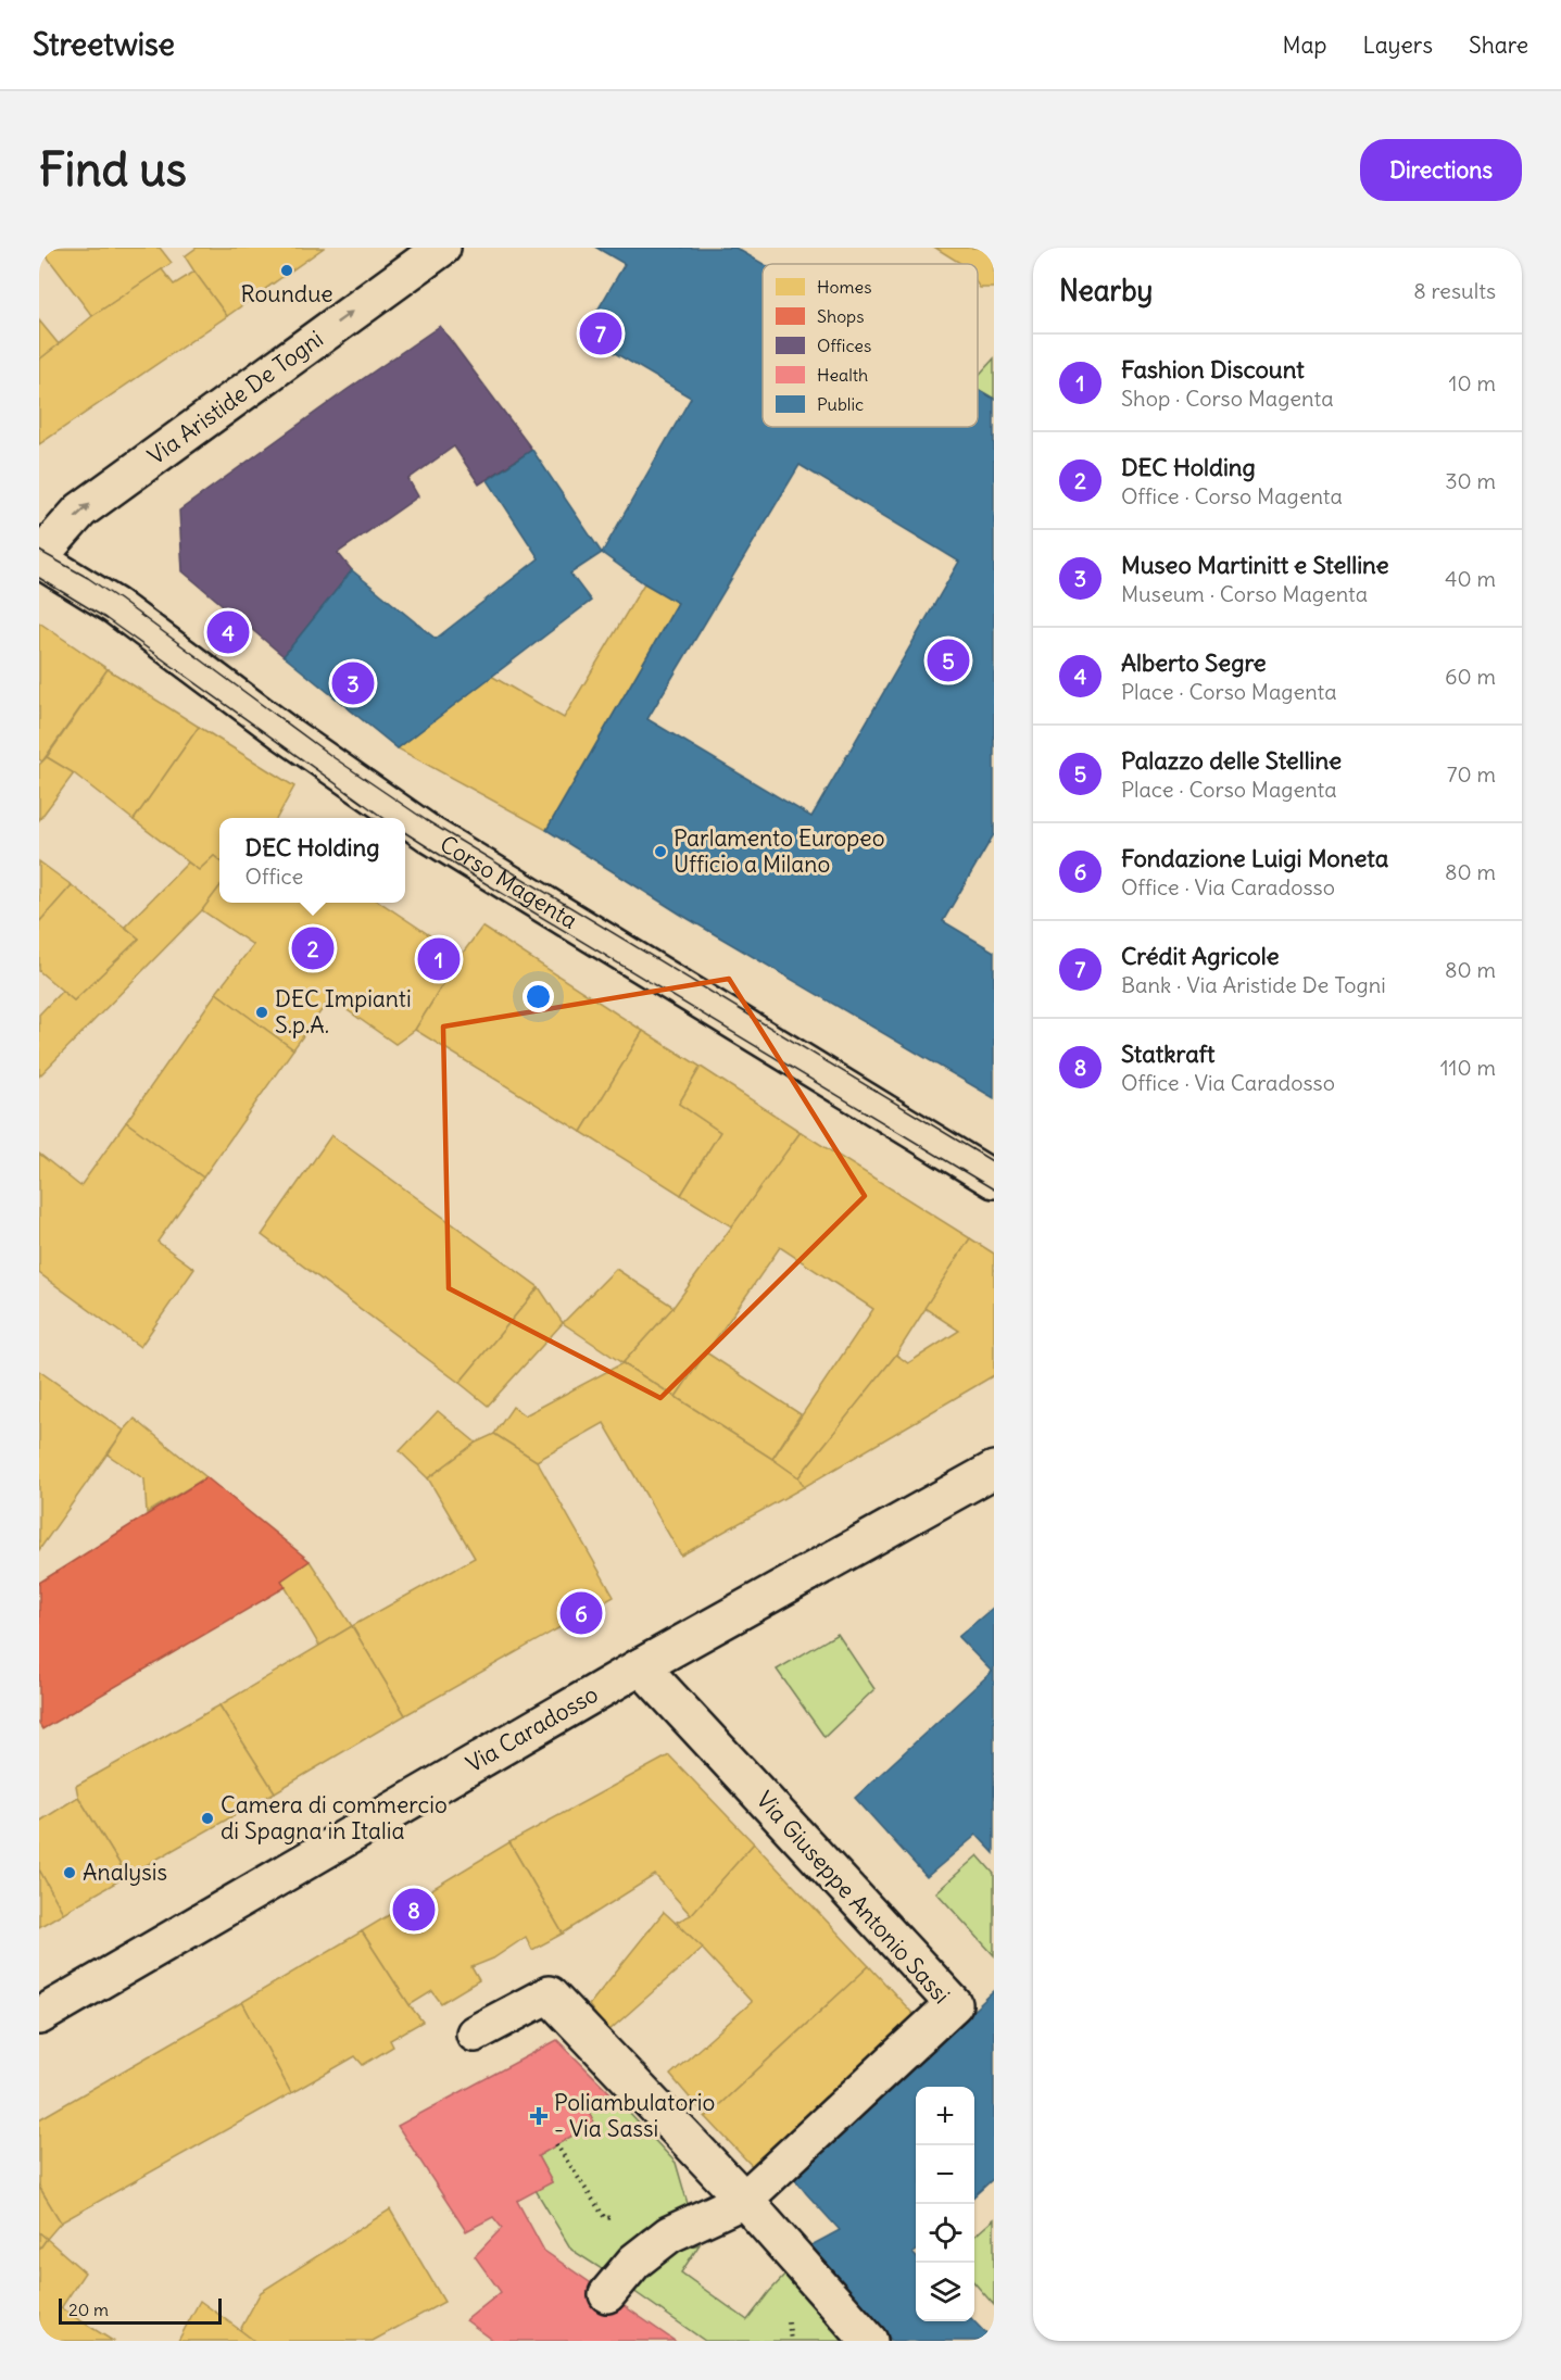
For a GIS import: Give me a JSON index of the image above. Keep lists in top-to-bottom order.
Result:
{
  "streets": {
    "street": [
      "Via Aristide De Togni",
      "Corso Magenta",
      "Via Caradosso",
      "Via Giuseppe Antonio Sassi"
    ]
  },
  "crossings": [
    ["Via Aristide De Togni", "Corso Magenta"],
    ["Via Caradosso", "Via Giuseppe Antonio Sassi"]
  ],
  "one_way": ["Via Aristide De Togni"],
  "places": {
    "other": [
      "Roundue",
      "Parlamento Europeo Ufficio a Milano",
      "DEC Impianti S.p.A.",
      "Camera di commercio di Spagna in Italia",
      "Analysis"
    ],
    "health": ["Poliambulatorio - Via Sassi"]
  },
  "legend": [
    "Homes",
    "Shops",
    "Offices",
    "Health",
    "Public"
  ],
  "scale_bar": "20 m",
  "page": {
    "header": "Streetwise",
    "nav": ["Map", "Layers", "Share"],
    "buttons": "Directions",
    "title": "Find us",
    "heading": ["Nearby", "8 results"],
    "pins": [
      "7",
      "4",
      "5",
      "3",
      "2",
      "1",
      "6",
      "8"
    ],
    "list": [
      {
        "mark": "1",
        "name": "Fashion Discount",
        "note": "Shop · Corso Magenta",
        "value": "10 m"
      },
      {
        "mark": "2",
        "name": "DEC Holding",
        "note": "Office · Corso Magenta",
        "value": "30 m"
      },
      {
        "mark": "3",
        "name": "Museo Martinitt e Stelline",
        "note": "Museum · Corso Magenta",
        "value": "40 m"
      },
      {
        "mark": "4",
        "name": "Alberto Segre",
        "note": "Place · Corso Magenta",
        "value": "60 m"
      },
      {
        "mark": "5",
        "name": "Palazzo delle Stelline",
        "note": "Place · Corso Magenta",
        "value": "70 m"
      },
      {
        "mark": "6",
        "name": "Fondazione Luigi Moneta",
        "note": "Office · Via Caradosso",
        "value": "80 m"
      },
      {
        "mark": "7",
        "name": "Crédit Agricole",
        "note": "Bank · Via Aristide De Togni",
        "value": "80 m"
      },
      {
        "mark": "8",
        "name": "Statkraft",
        "note": "Office · Via Caradosso",
        "value": "110 m"
      }
    ],
    "popup": ["DEC Holding", "Office"],
    "map_buttons": ["+", "−"],
    "scale": "20 m"
  }
}
